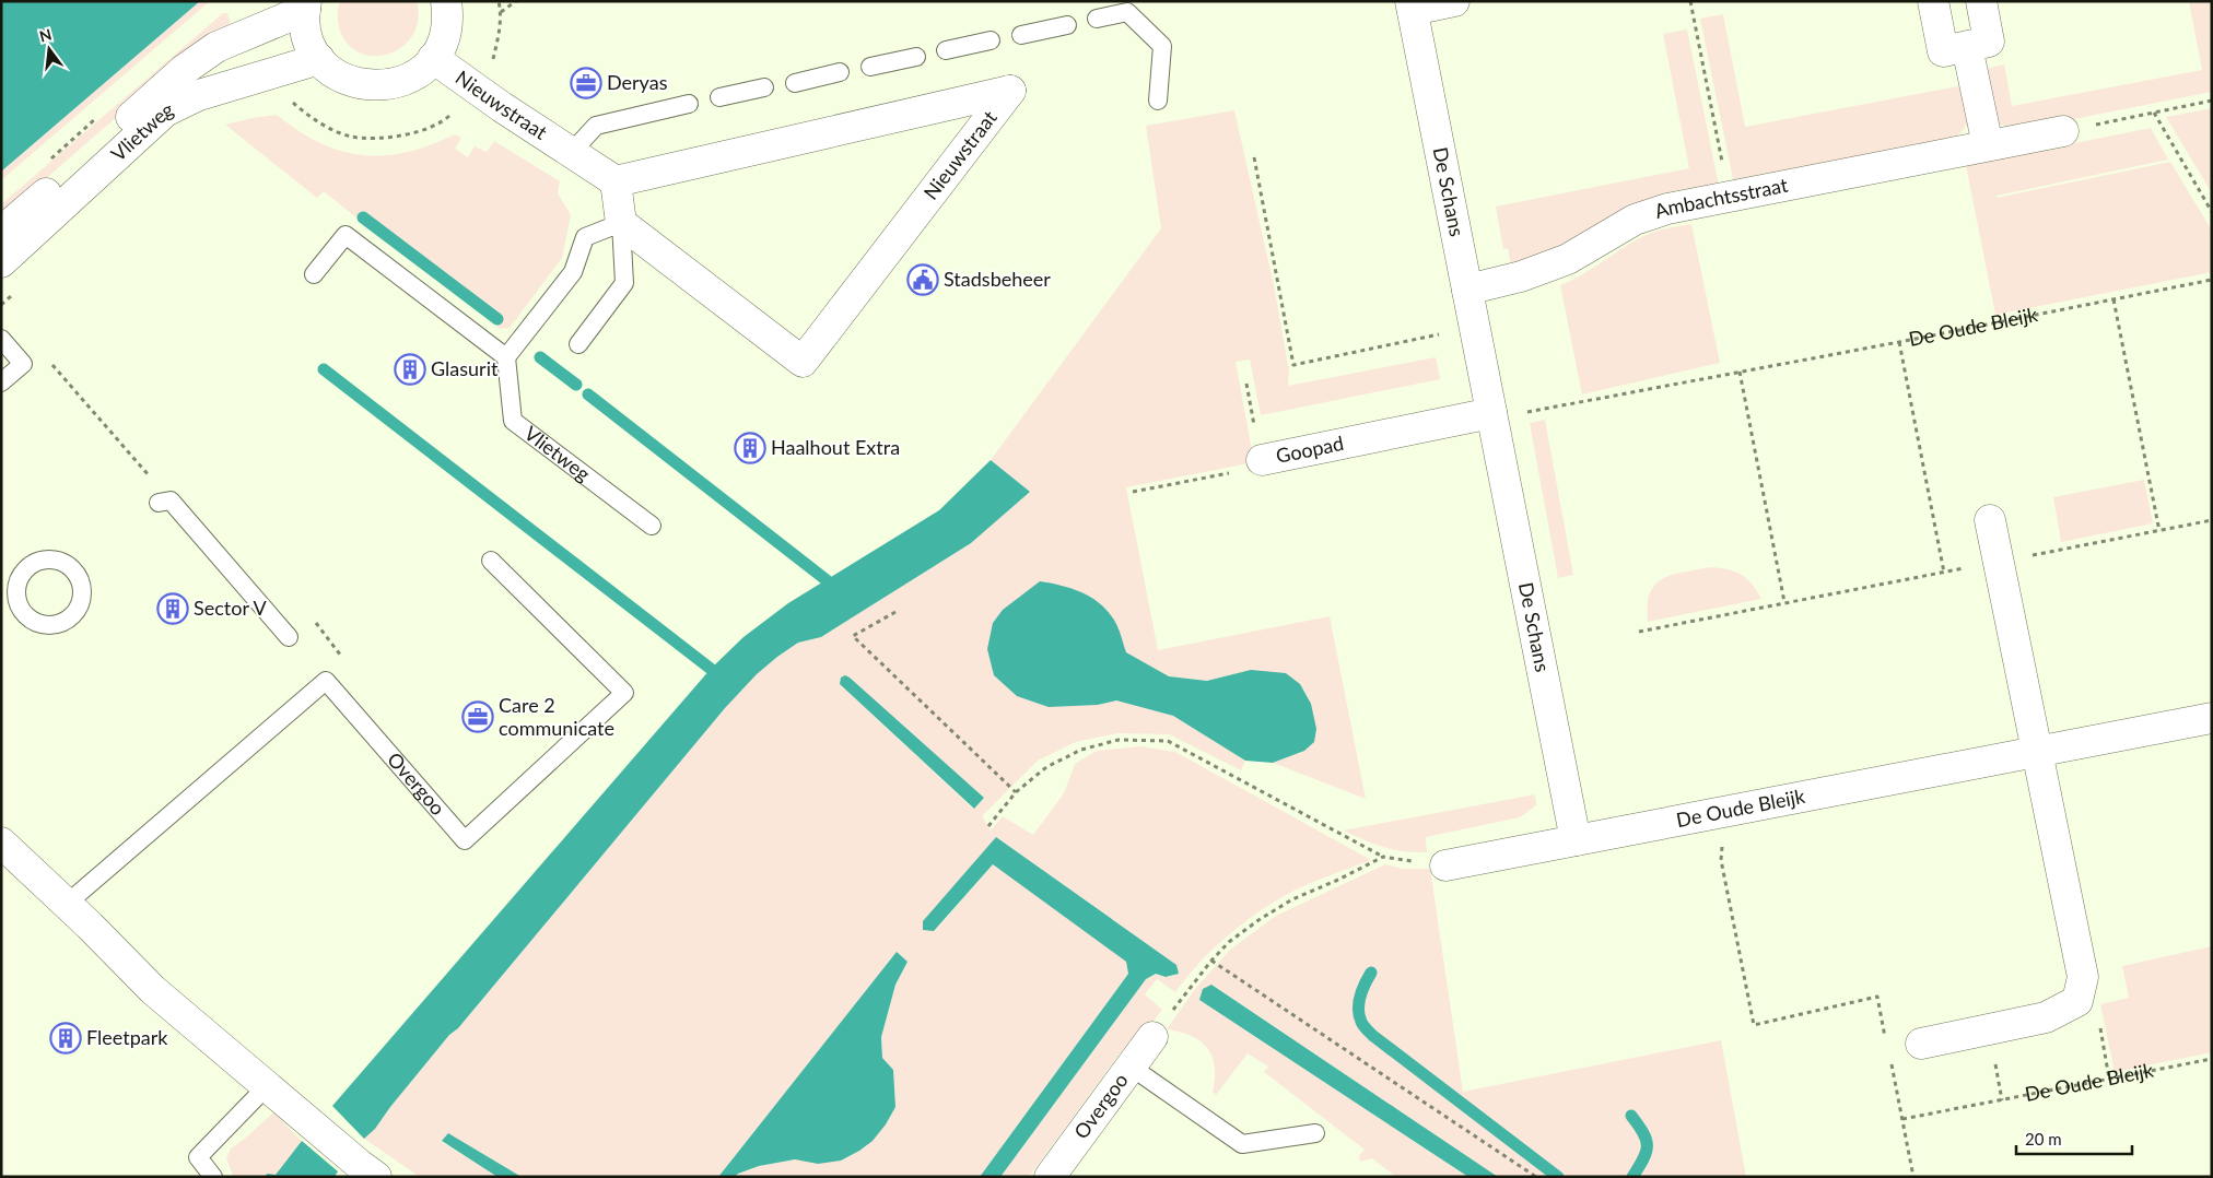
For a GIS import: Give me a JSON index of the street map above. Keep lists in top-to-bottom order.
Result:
{
  "streets": {
    "street": [
      "Nieuwstraat",
      "Vlietweg",
      "De Schans",
      "Ambachtsstraat",
      "De Oude Bleijk",
      "Goopad",
      "Overgoo"
    ]
  },
  "crossings": [
    ["De Schans", "Ambachtsstraat"],
    ["De Schans", "De Oude Bleijk"],
    ["De Schans", "Goopad"]
  ],
  "places": {
    "office": ["Deryas", "Care 2 communicate"],
    "public building": ["Stadsbeheer"],
    "building": [
      "Glasurit",
      "Haalhout Extra",
      "Sector V",
      "Fleetpark"
    ]
  },
  "scale_bar": "20 m",
  "north": "top"
}
